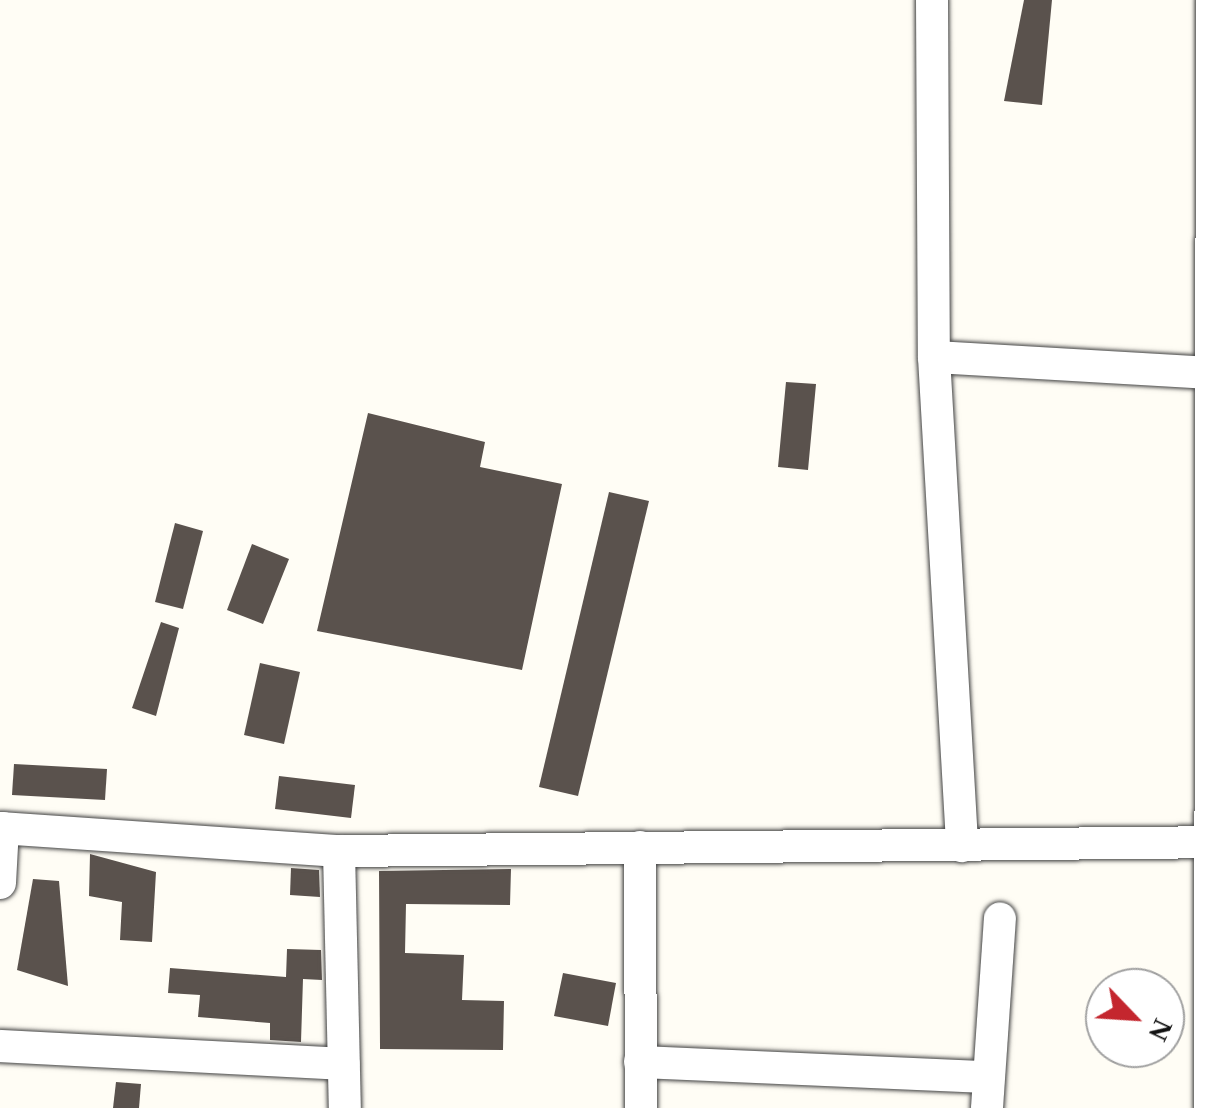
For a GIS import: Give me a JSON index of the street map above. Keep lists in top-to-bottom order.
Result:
{
  "north": "bottom right"
}
